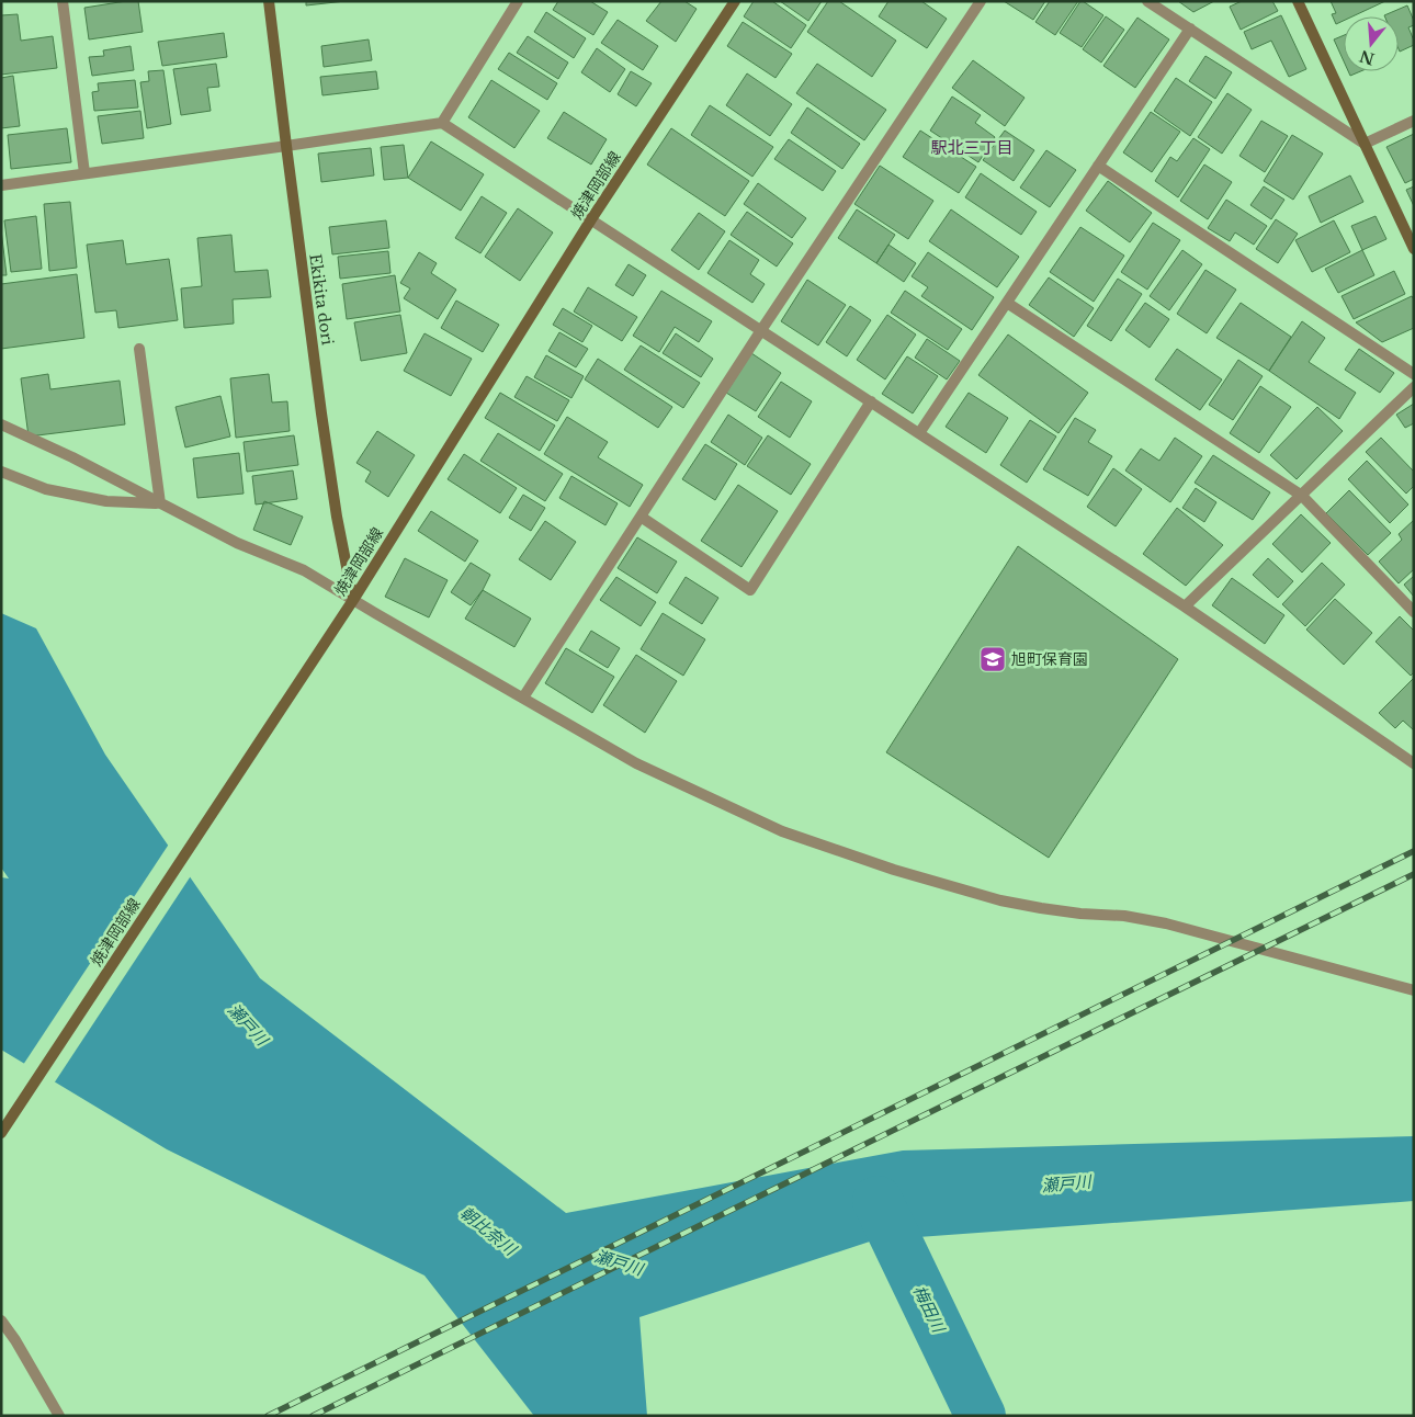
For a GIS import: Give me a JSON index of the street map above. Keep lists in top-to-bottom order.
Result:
{
  "streets": {
    "main road": ["焼津岡部線", "Ekikita dori"]
  },
  "crossings": [
    ["焼津岡部線", "Ekikita dori"]
  ],
  "districts": ["駅北三丁目"],
  "water": ["瀬戸川", "朝比奈川", "梅田川"],
  "places": {
    "school or university": ["旭町保育園"]
  },
  "north": "bottom"
}
